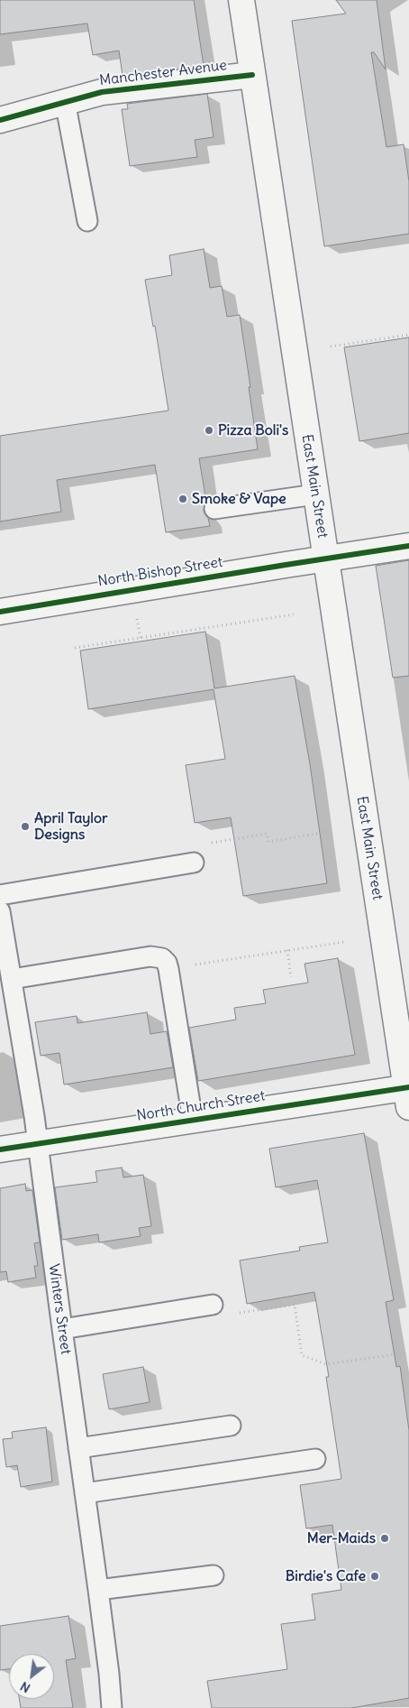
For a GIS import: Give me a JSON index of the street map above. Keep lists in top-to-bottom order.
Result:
{
  "streets": {
    "main road": [
      "Manchester Avenue",
      "East Main Street",
      "North Bishop Street",
      "North Church Street"
    ],
    "lane": ["Winters Street"]
  },
  "crossings": [
    ["Manchester Avenue", "East Main Street"],
    ["East Main Street", "North Bishop Street"],
    ["East Main Street", "North Church Street"],
    ["North Church Street", "Winters Street"]
  ],
  "places": [
    "Pizza Boli's",
    "Smoke & Vape",
    "April Taylor Designs",
    "Mer-Maids",
    "Birdie's Cafe"
  ],
  "north": "bottom left"
}
